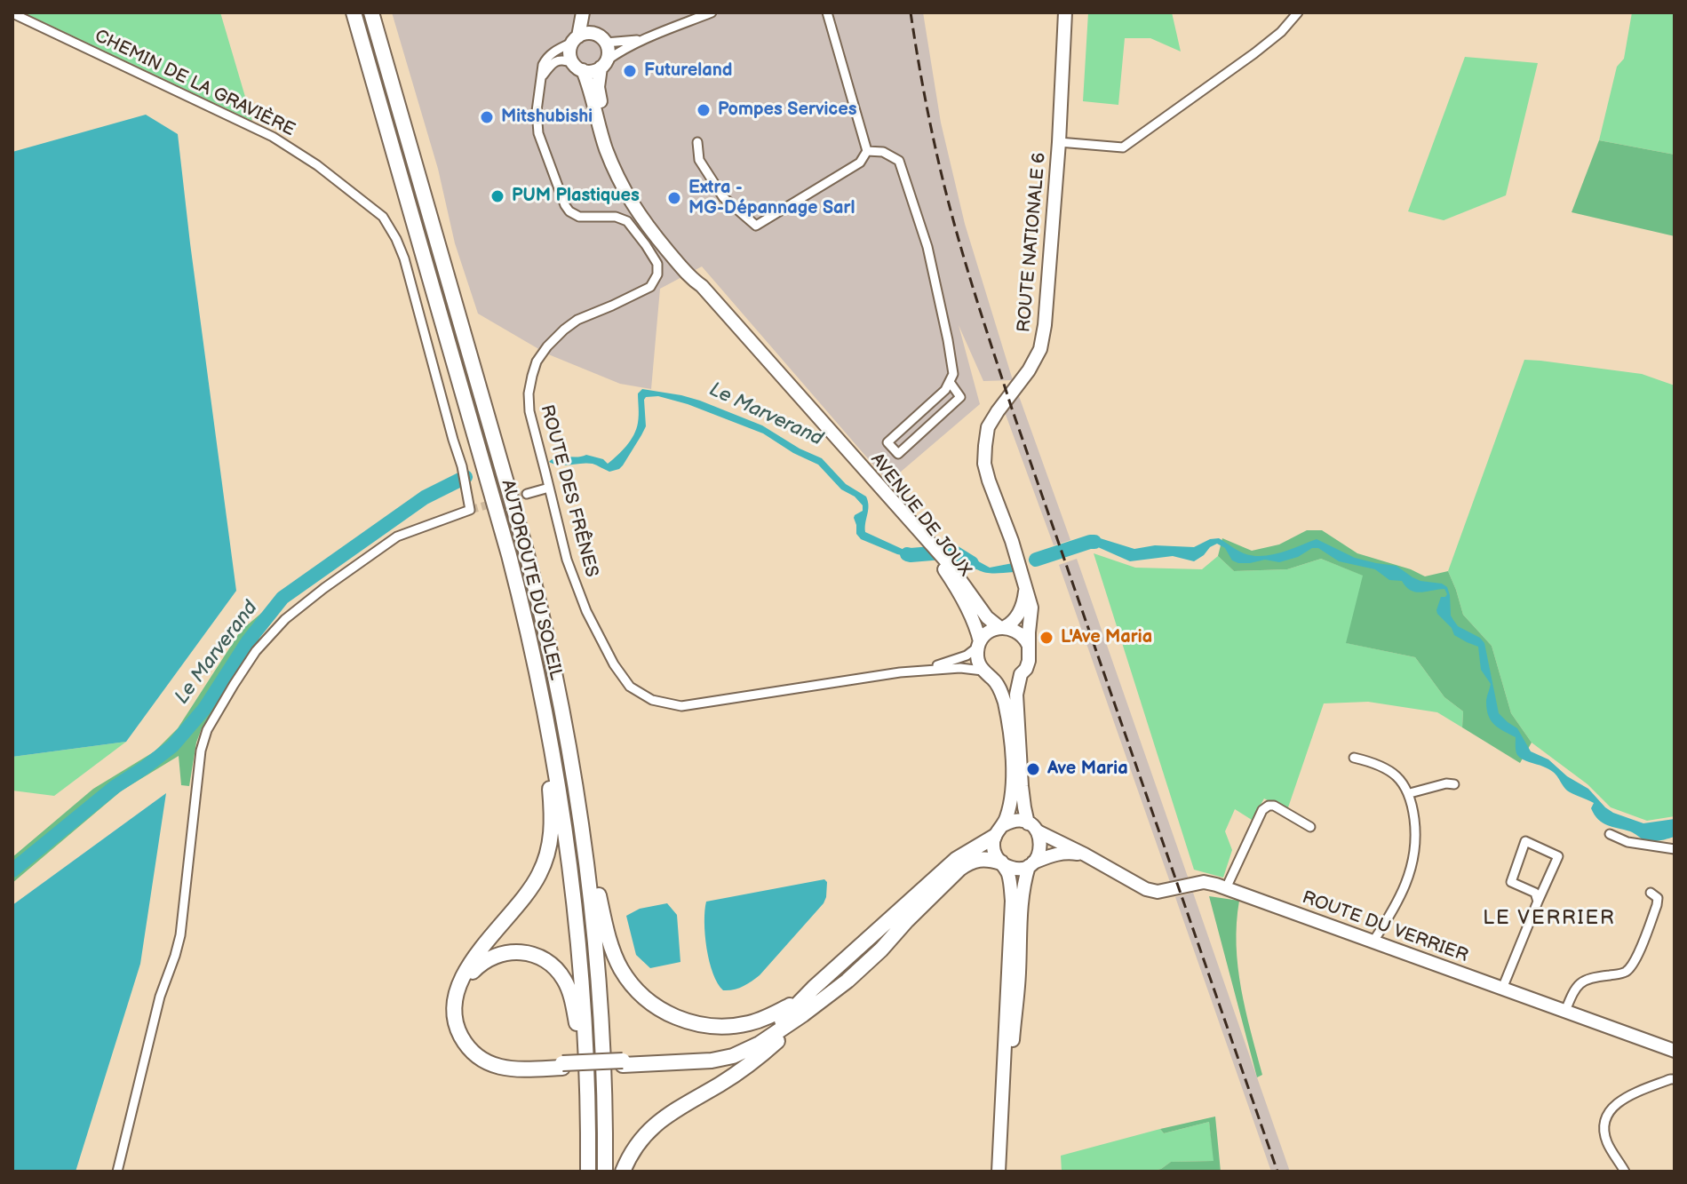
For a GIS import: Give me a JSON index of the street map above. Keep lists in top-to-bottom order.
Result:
{
  "streets": {
    "highway": ["AUTOROUTE DU SOLEIL"],
    "main road": ["ROUTE NATIONALE 6", "AVENUE DE JOUX", "ROUTE DU VERRIER"],
    "street": ["CHEMIN DE LA GRAVIÈRE", "ROUTE DES FRÊNES"]
  },
  "crossings": [
    ["ROUTE NATIONALE 6", "ROUTE DES FRÊNES"],
    ["ROUTE NATIONALE 6", "AVENUE DE JOUX"],
    ["ROUTE DES FRÊNES", "AVENUE DE JOUX"]
  ],
  "districts": ["LE VERRIER"],
  "water": ["Le Marverand"],
  "places": [
    "Futureland",
    "Pompes Services",
    "Mitshubishi",
    "PUM Plastiques",
    "Extra - MG-Dépannage Sarl",
    "L'Ave Maria",
    "Ave Maria"
  ]
}
